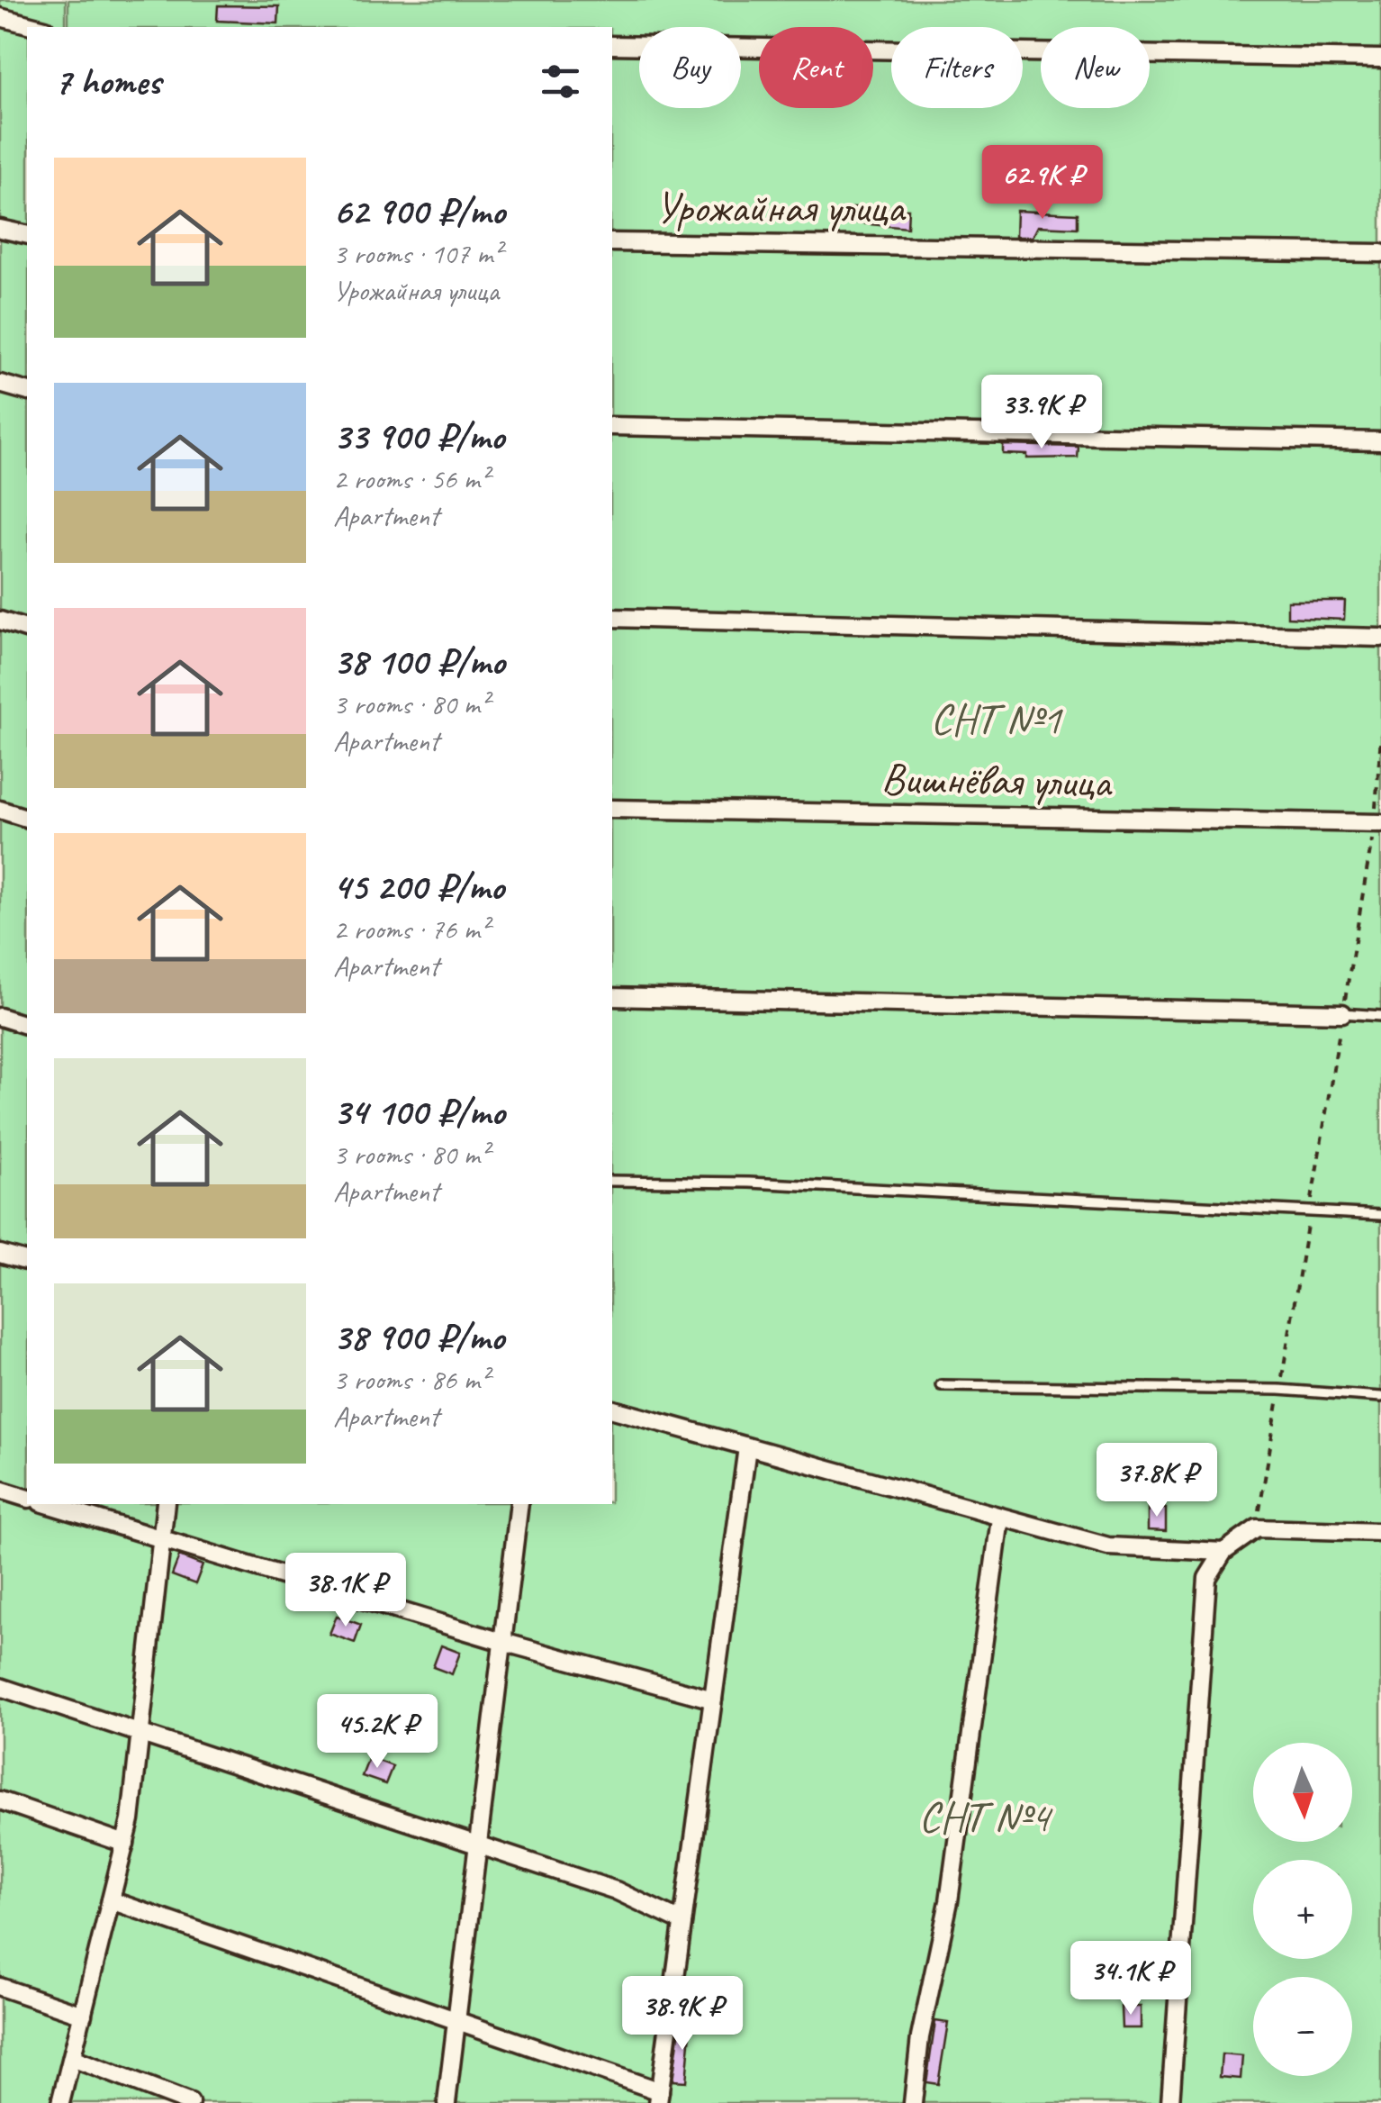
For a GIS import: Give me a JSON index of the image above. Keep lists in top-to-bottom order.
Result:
{
  "streets": {
    "street": ["Урожайная улица", "Вишнёвая улица"]
  },
  "parks": ["СНТ №1", "СНТ №4"],
  "north": "bottom",
  "page": {
    "chip": [
      "Buy",
      "Rent",
      "Filters",
      "New"
    ],
    "heading": "7 homes",
    "list": [
      {
        "name": "62 900 ₽/mo",
        "note": "3 rooms · 107 m² · Урожайная улица"
      },
      {
        "name": "33 900 ₽/mo",
        "note": "2 rooms · 56 m² · Apartment"
      },
      {
        "name": "38 100 ₽/mo",
        "note": "3 rooms · 80 m² · Apartment"
      },
      {
        "name": "45 200 ₽/mo",
        "note": "2 rooms · 76 m² · Apartment"
      },
      {
        "name": "34 100 ₽/mo",
        "note": "3 rooms · 80 m² · Apartment"
      },
      {
        "name": "38 900 ₽/mo",
        "note": "3 rooms · 86 m² · Apartment"
      }
    ],
    "price": [
      "62.9K ₽",
      "33.9K ₽",
      "37.8K ₽",
      "38.1K ₽",
      "45.2K ₽",
      "34.1K ₽",
      "38.9K ₽"
    ],
    "map_buttons": ["+", "−"]
  }
}
